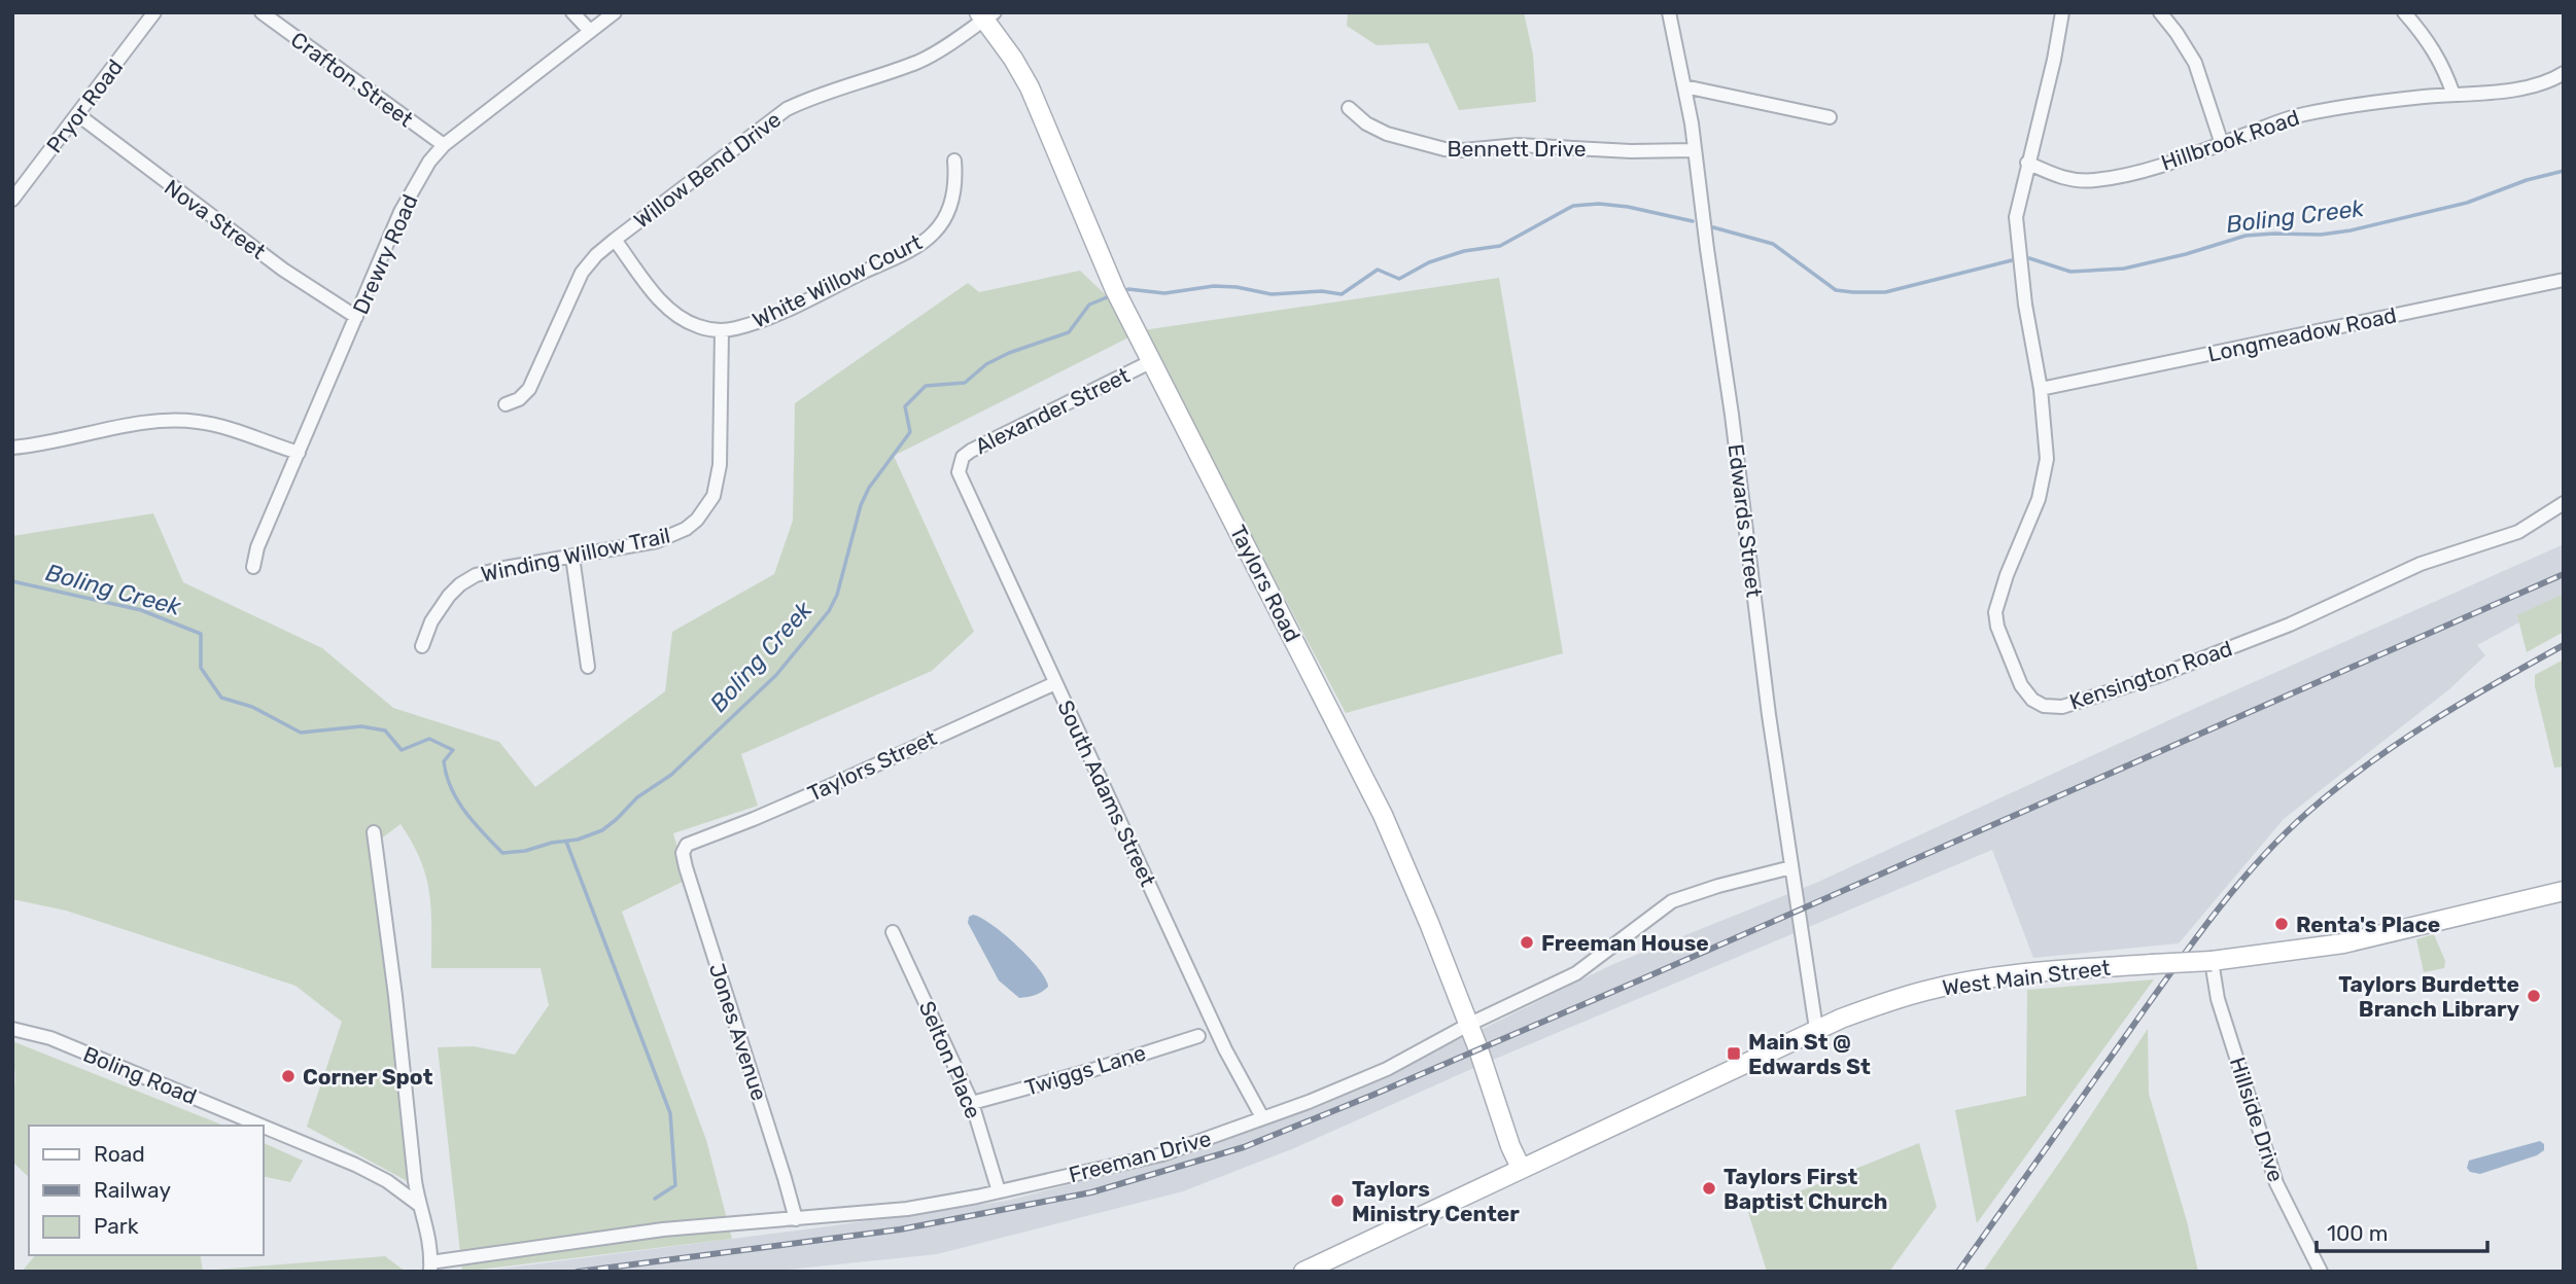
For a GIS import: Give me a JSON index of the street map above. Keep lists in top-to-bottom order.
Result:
{
  "streets": {
    "street": [
      "Crafton Street",
      "Pryor Road",
      "Hillbrook Road",
      "Bennett Drive",
      "Willow Bend Drive",
      "Nova Street",
      "Drewry Road",
      "White Willow Court",
      "Longmeadow Road",
      "Alexander Street",
      "Edwards Street",
      "Winding Willow Trail",
      "Taylors Road",
      "Kensington Road",
      "Taylors Street",
      "South Adams Street",
      "West Main Street",
      "Jones Avenue",
      "Selton Place",
      "Twiggs Lane",
      "Boling Road",
      "Hillside Drive",
      "Freeman Drive"
    ]
  },
  "crossings": [
    ["Crafton Street", "Drewry Road"],
    ["Pryor Road", "Nova Street"],
    ["Hillbrook Road", "Kensington Road"],
    ["Bennett Drive", "Edwards Street"],
    ["Willow Bend Drive", "White Willow Court"],
    ["Willow Bend Drive", "Taylors Road"],
    ["Nova Street", "Drewry Road"],
    ["White Willow Court", "Winding Willow Trail"],
    ["Longmeadow Road", "Kensington Road"],
    ["Alexander Street", "Taylors Road"],
    ["Alexander Street", "South Adams Street"],
    ["Edwards Street", "West Main Street"],
    ["Edwards Street", "Freeman Drive"],
    ["Taylors Road", "West Main Street"],
    ["Taylors Road", "Freeman Drive"],
    ["Taylors Street", "South Adams Street"],
    ["Taylors Street", "Jones Avenue"],
    ["South Adams Street", "Freeman Drive"],
    ["West Main Street", "Hillside Drive"],
    ["Jones Avenue", "Freeman Drive"],
    ["Selton Place", "Twiggs Lane"],
    ["Selton Place", "Freeman Drive"]
  ],
  "water": ["Boling Creek"],
  "places": {
    "other": [
      "Renta's Place",
      "Freeman House",
      "Taylors Burdette Branch Library",
      "Corner Spot",
      "Taylors First Baptist Church",
      "Taylors Ministry Center"
    ],
    "transit": ["Main St @ Edwards St"]
  },
  "legend": ["Road", "Railway", "Park"],
  "scale_bar": "100 m"
}
